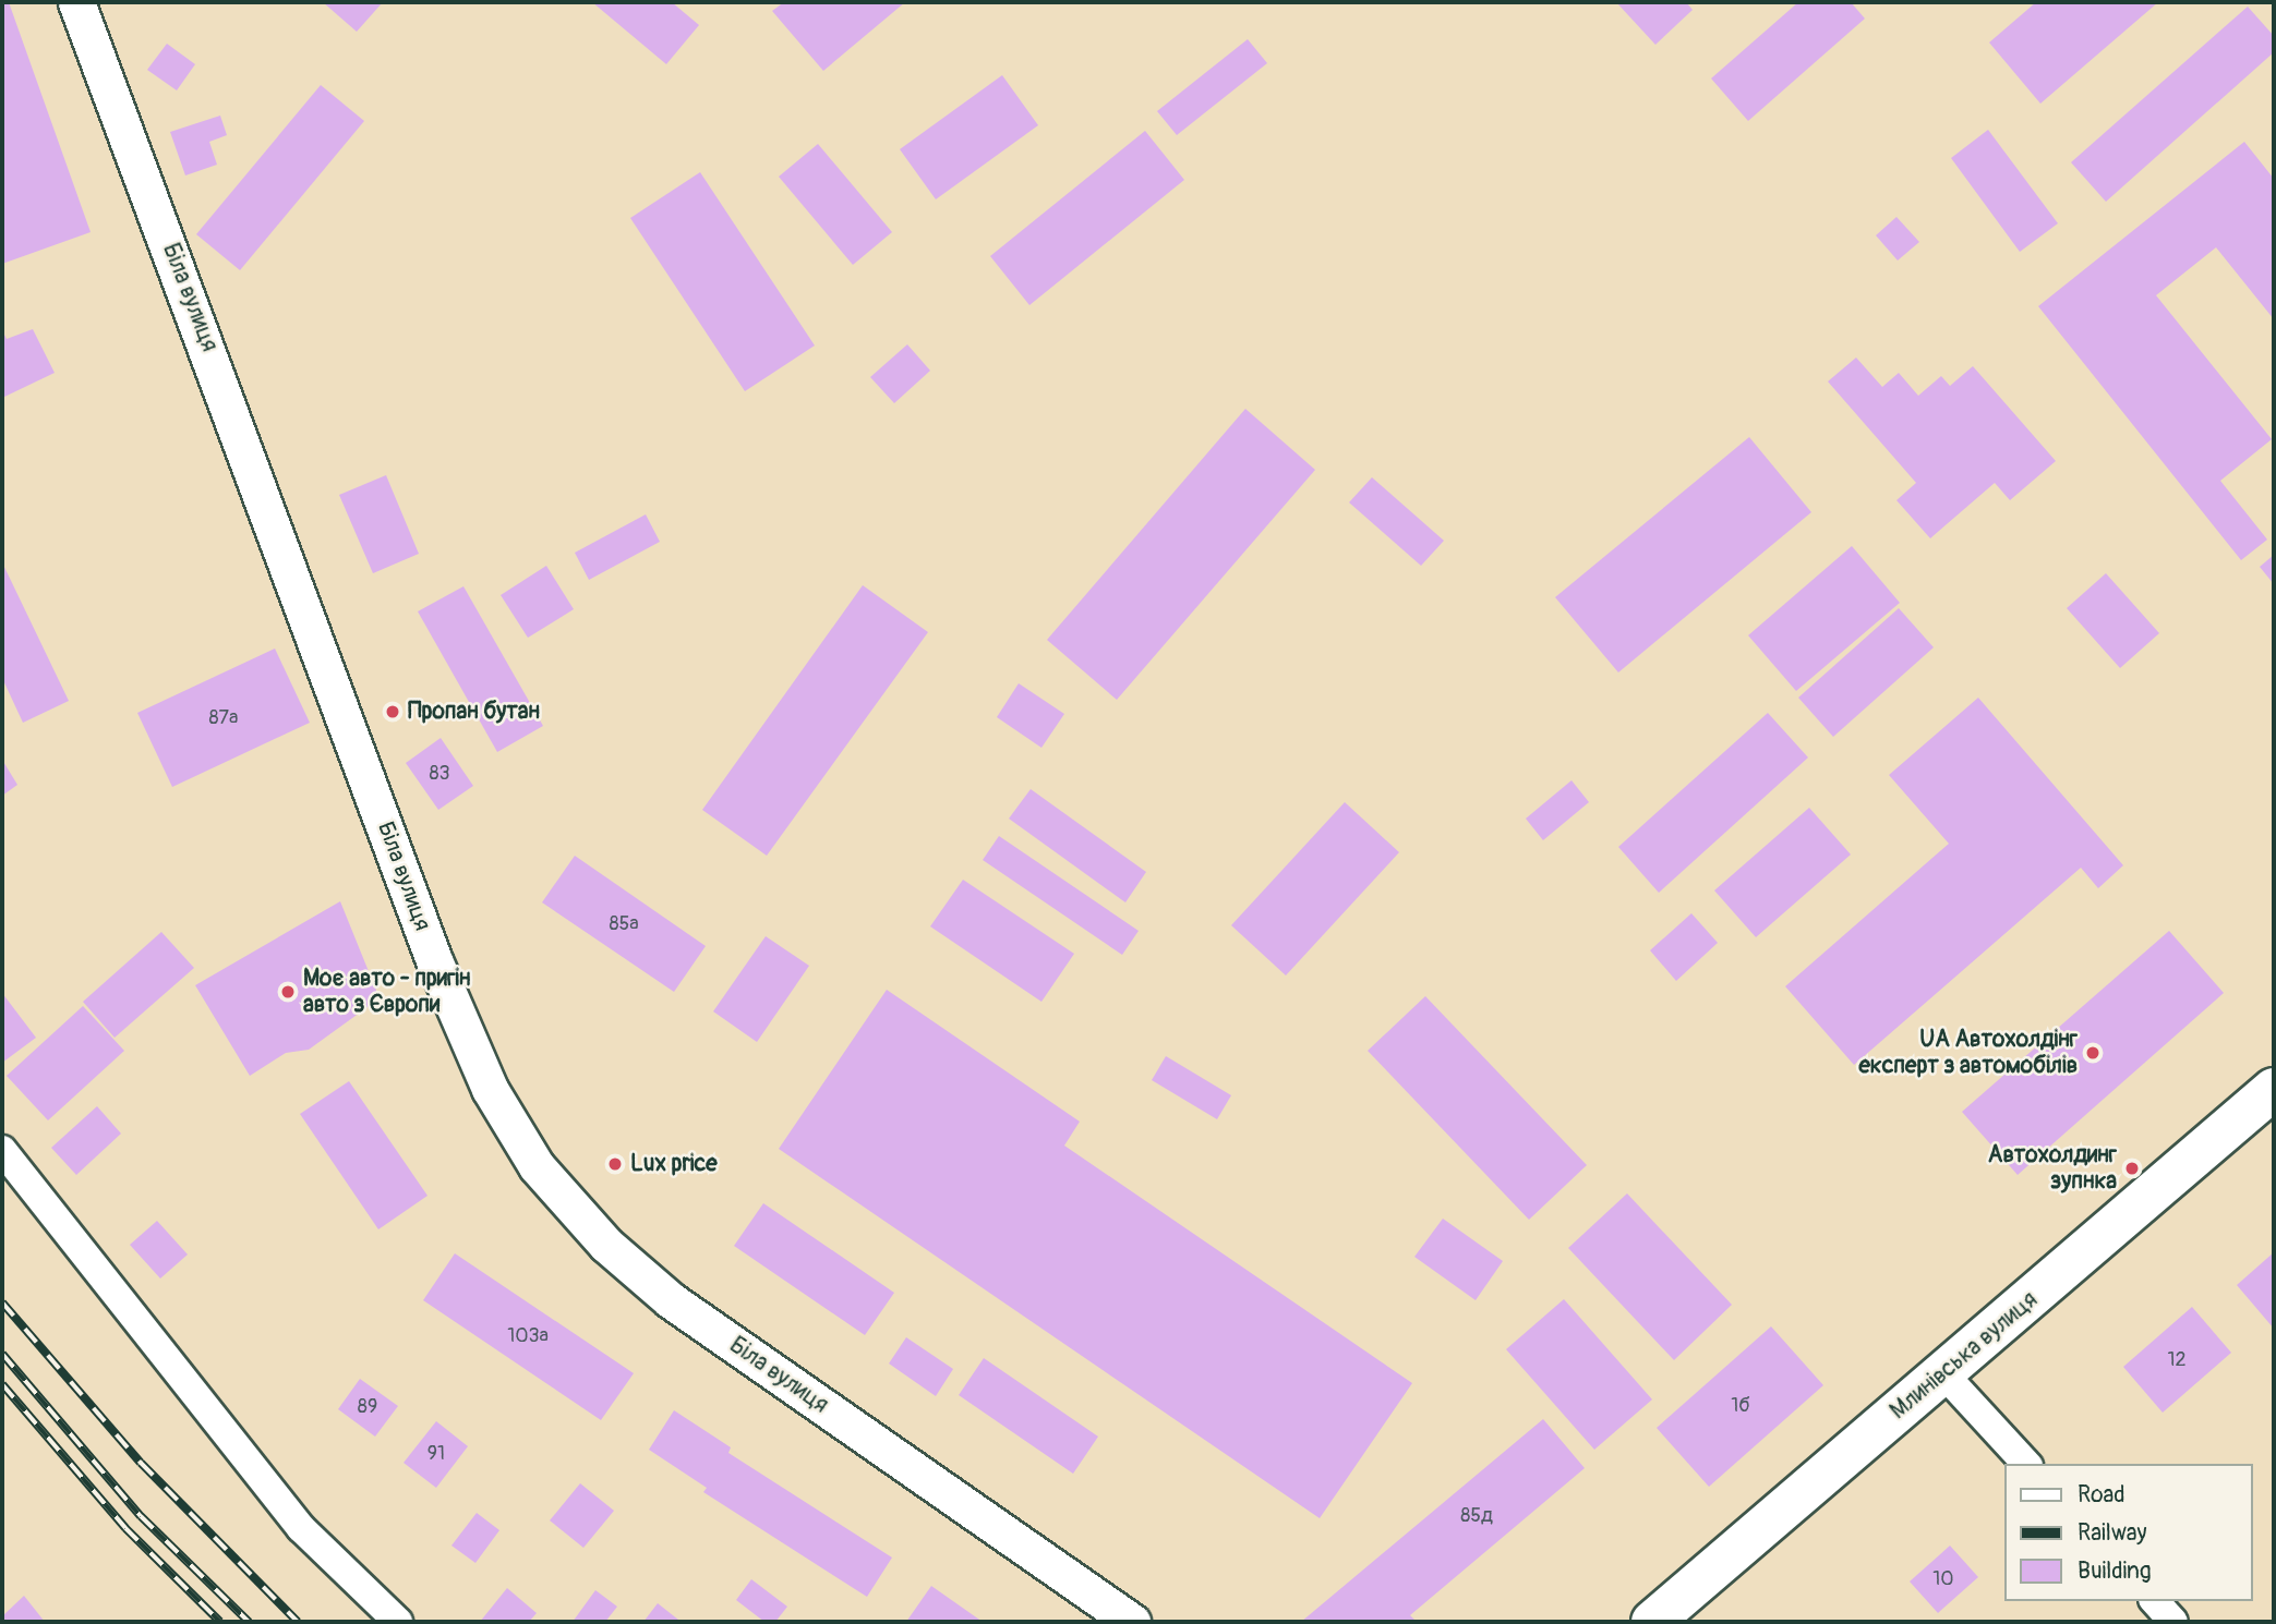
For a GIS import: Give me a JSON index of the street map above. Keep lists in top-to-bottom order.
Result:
{
  "streets": {
    "main road": ["Млинівська вулиця"],
    "street": ["Біла вулиця"]
  },
  "places": [
    "Пропан бутан",
    "Моє авто - пригін авто з Європи",
    "UA Автохолдінг експерт з автомобілів",
    "Lux price",
    "Автохолдинг зупнка"
  ],
  "house_numbers": [
    "87а",
    "83",
    "85а",
    "103а",
    "12",
    "1б",
    "89",
    "91",
    "85д",
    "10"
  ],
  "legend": ["Road", "Railway", "Building"]
}
